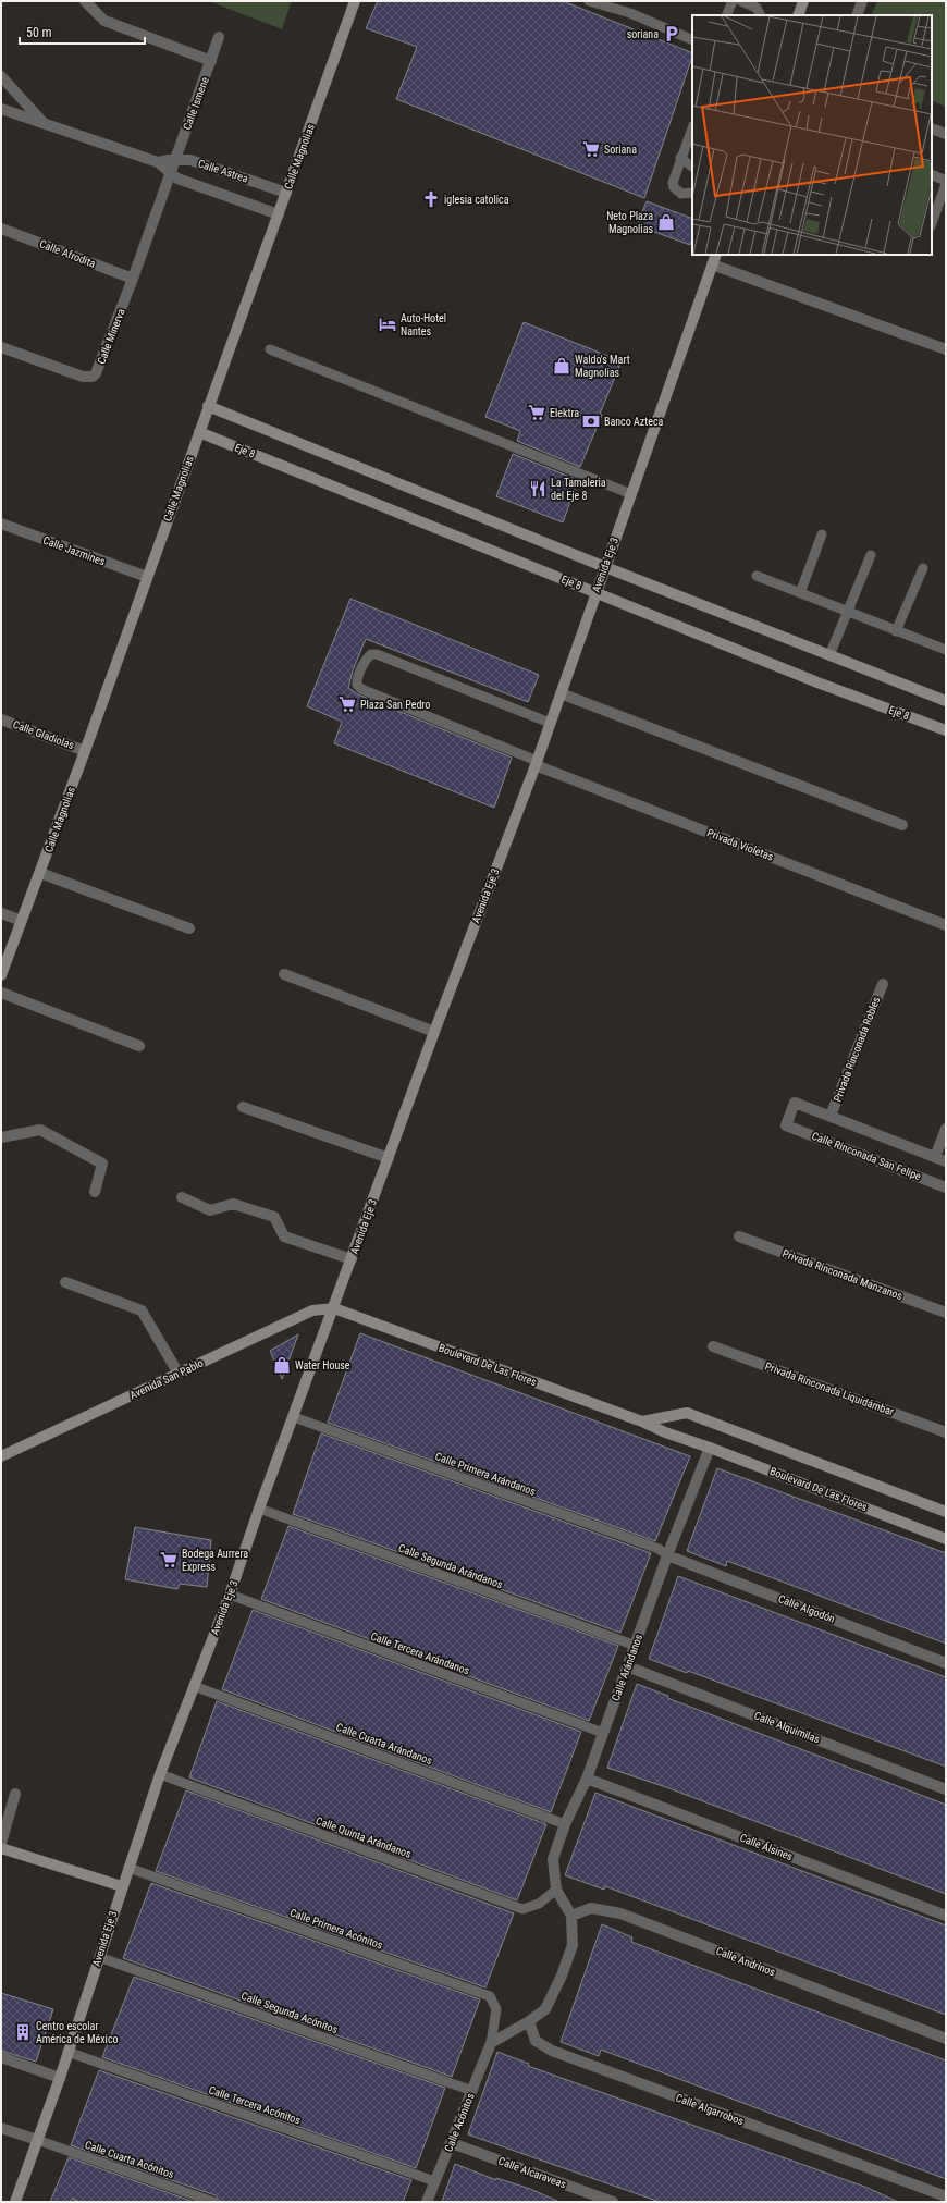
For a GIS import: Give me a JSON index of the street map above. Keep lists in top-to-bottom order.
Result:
{
  "streets": {
    "main road": [
      "Calle Magnolias",
      "Eje 8",
      "Avenida Eje 3",
      "Boulevard De Las Flores",
      "Avenida San Pablo"
    ],
    "street": [
      "Calle Ismene",
      "Calle Astrea",
      "Calle Afrodita",
      "Calle Minerva",
      "Calle Jazmines",
      "Calle Gladiolas",
      "Privada Violetas",
      "Privada Rinconada Robles",
      "Calle Rinconada San Felipe",
      "Privada Rinconada Manzanos",
      "Privada Rinconada Liquidámbar",
      "Calle Algodón",
      "Calle Arándanos",
      "Calle Alquimilas",
      "Calle Álsines",
      "Calle Andrinos",
      "Calle Algarrobos",
      "Calle Acónitos",
      "Calle Alcaraveas"
    ],
    "lane": [
      "Calle Primera Arándanos",
      "Calle Segunda Arándanos",
      "Calle Tercera Arándanos",
      "Calle Cuarta Arándanos",
      "Calle Quinta Arándanos",
      "Calle Primera Acónitos",
      "Calle Segunda Acónitos",
      "Calle Tercera Acónitos",
      "Calle Cuarta Acónitos"
    ]
  },
  "crossings": [
    ["Calle Ismene", "Calle Astrea"],
    ["Calle Ismene", "Calle Afrodita"],
    ["Calle Ismene", "Calle Minerva"],
    ["Calle Magnolias", "Calle Astrea"],
    ["Calle Magnolias", "Eje 8"],
    ["Calle Magnolias", "Calle Jazmines"],
    ["Calle Magnolias", "Calle Gladiolas"],
    ["Calle Afrodita", "Calle Minerva"],
    ["Eje 8", "Avenida Eje 3"],
    ["Avenida Eje 3", "Privada Violetas"],
    ["Avenida Eje 3", "Boulevard De Las Flores"],
    ["Avenida Eje 3", "Avenida San Pablo"],
    ["Avenida Eje 3", "Calle Primera Arándanos"],
    ["Avenida Eje 3", "Calle Segunda Arándanos"],
    ["Avenida Eje 3", "Calle Tercera Arándanos"],
    ["Avenida Eje 3", "Calle Cuarta Arándanos"],
    ["Avenida Eje 3", "Calle Quinta Arándanos"],
    ["Avenida Eje 3", "Calle Primera Acónitos"],
    ["Avenida Eje 3", "Calle Segunda Acónitos"],
    ["Avenida Eje 3", "Calle Tercera Acónitos"],
    ["Avenida Eje 3", "Calle Cuarta Acónitos"],
    ["Privada Rinconada Robles", "Calle Rinconada San Felipe"],
    ["Boulevard De Las Flores", "Avenida San Pablo"],
    ["Boulevard De Las Flores", "Calle Arándanos"],
    ["Calle Primera Arándanos", "Calle Algodón"],
    ["Calle Primera Arándanos", "Calle Arándanos"],
    ["Calle Segunda Arándanos", "Calle Arándanos"],
    ["Calle Algodón", "Calle Arándanos"],
    ["Calle Tercera Arándanos", "Calle Arándanos"],
    ["Calle Arándanos", "Calle Alquimilas"],
    ["Calle Arándanos", "Calle Cuarta Arándanos"],
    ["Calle Arándanos", "Calle Quinta Arándanos"],
    ["Calle Arándanos", "Calle Álsines"],
    ["Calle Primera Acónitos", "Calle Acónitos"],
    ["Calle Segunda Acónitos", "Calle Acónitos"],
    ["Calle Tercera Acónitos", "Calle Acónitos"],
    ["Calle Acónitos", "Calle Alcaraveas"]
  ],
  "places": {
    "parking": ["soriana"],
    "supermarket": [
      "Soriana",
      "Elektra",
      "Plaza San Pedro",
      "Bodega Aurrera Express"
    ],
    "church": ["iglesia catolica"],
    "shop": ["Neto Plaza Magnolias", "Waldo's Mart Magnolias", "Water House"],
    "hotel": ["Auto-Hotel Nantes"],
    "bank": ["Banco Azteca"],
    "restaurant": ["La Tamaleria del Eje 8"],
    "building": ["Centro escolar América de México"]
  },
  "scale_bar": "50 m"
}
